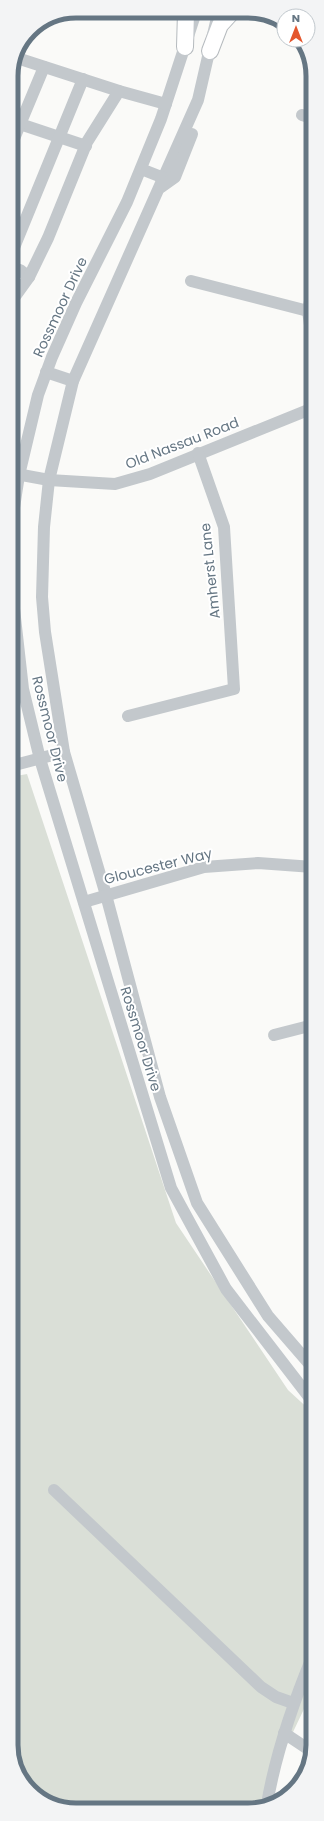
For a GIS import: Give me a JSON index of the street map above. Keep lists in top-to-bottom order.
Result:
{
  "streets": {
    "street": [
      "Rossmoor Drive",
      "Old Nassau Road",
      "Amherst Lane",
      "Gloucester Way"
    ]
  },
  "crossings": [
    ["Rossmoor Drive", "Old Nassau Road"],
    ["Rossmoor Drive", "Gloucester Way"],
    ["Old Nassau Road", "Amherst Lane"]
  ],
  "north": "top"
}
